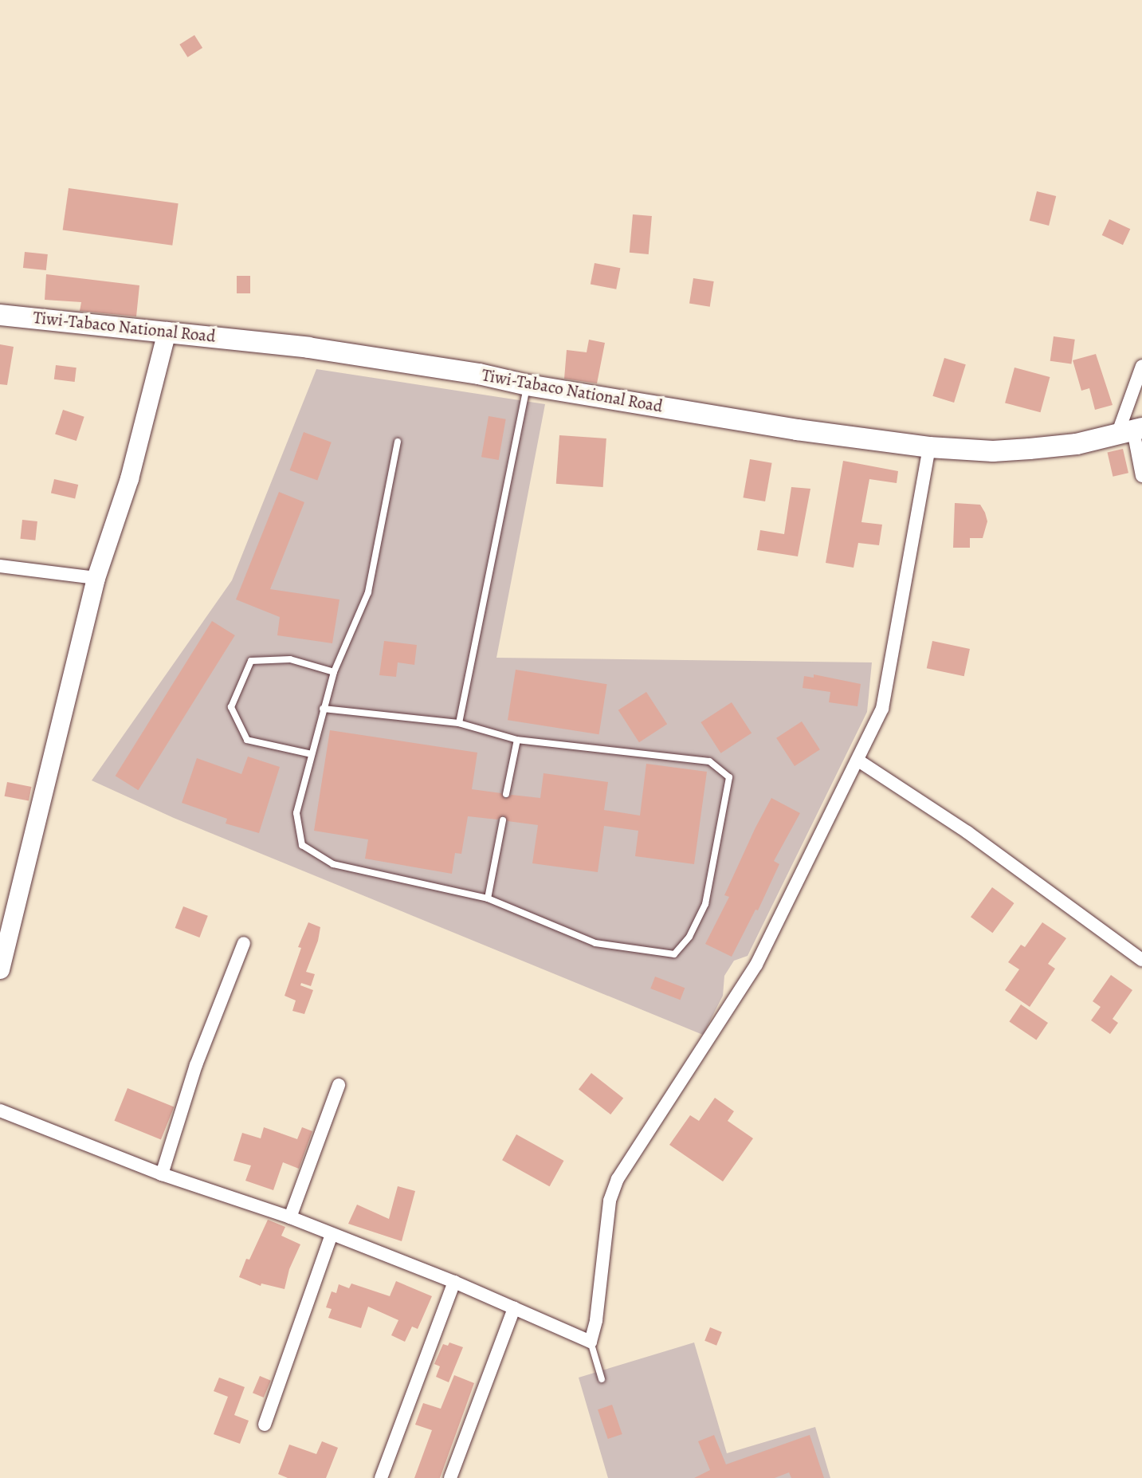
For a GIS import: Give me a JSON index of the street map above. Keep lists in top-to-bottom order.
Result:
{
  "streets": {
    "main road": ["Tiwi-Tabaco National Road"]
  }
}
